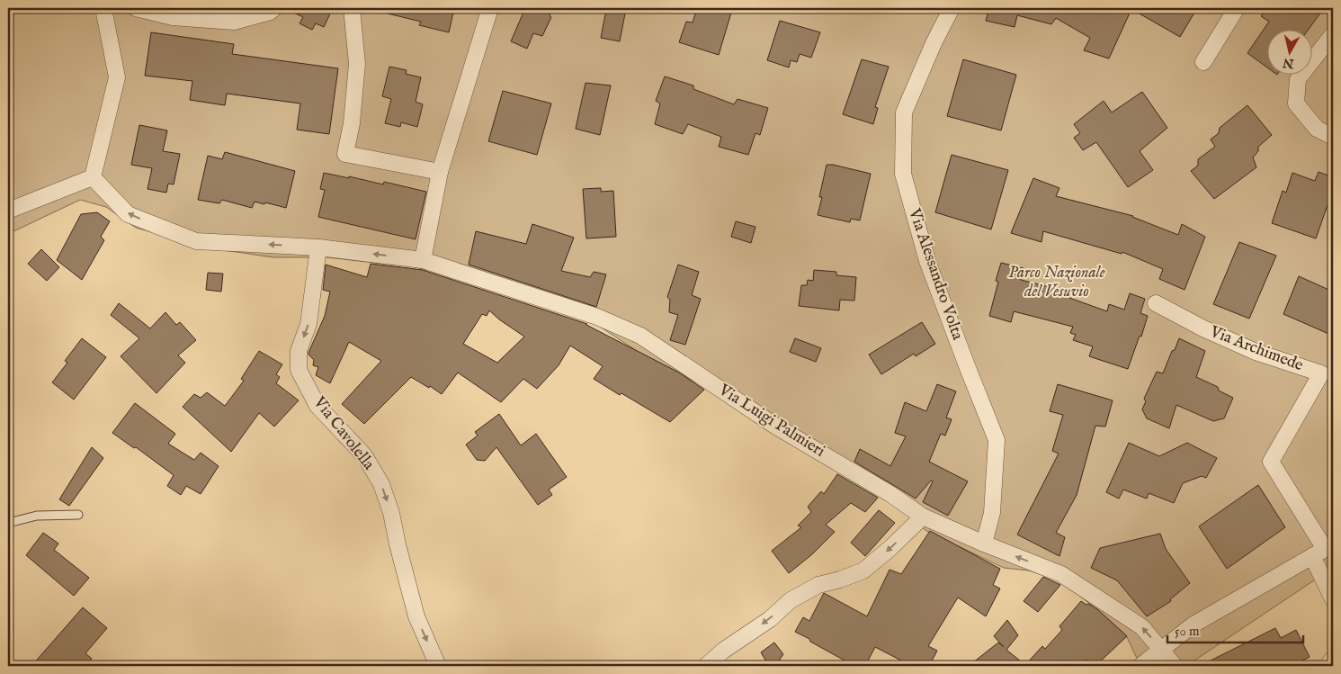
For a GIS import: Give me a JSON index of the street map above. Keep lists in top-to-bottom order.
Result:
{
  "streets": {
    "street": [
      "Via Alessandro Volta",
      "Via Archimede",
      "Via Luigi Palmieri",
      "Via Cavolella"
    ]
  },
  "crossings": [
    ["Via Alessandro Volta", "Via Luigi Palmieri"]
  ],
  "one_way": ["Via Cavolella"],
  "parks": ["Parco Nazionale del Vesuvio"],
  "scale_bar": "50 m",
  "north": "bottom"
}
